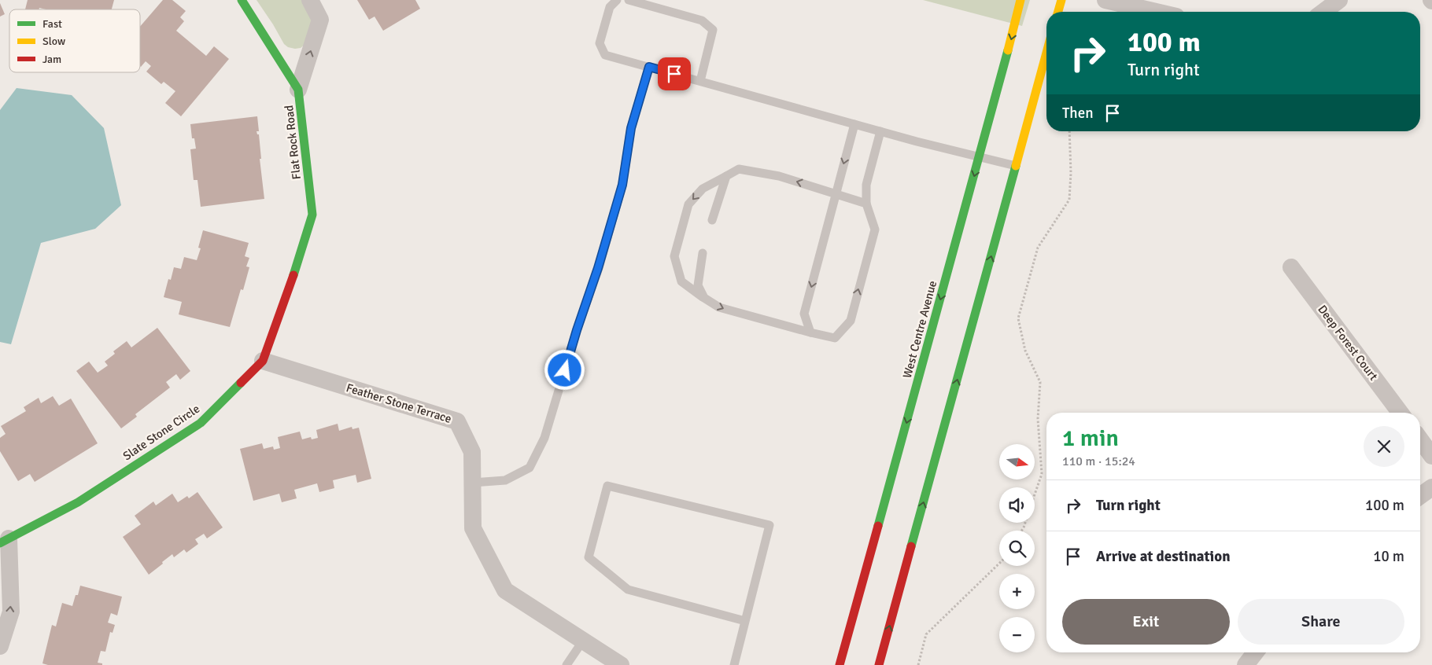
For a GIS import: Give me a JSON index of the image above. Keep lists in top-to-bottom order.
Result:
{
  "streets": {
    "main road": ["Flat Rock Road", "West Centre Avenue", "Slate Stone Circle"],
    "street": ["Deep Forest Court", "Feather Stone Terrace"]
  },
  "crossings": [
    ["Flat Rock Road", "Slate Stone Circle"],
    ["Feather Stone Terrace", "Slate Stone Circle"]
  ],
  "legend": ["Fast", "Slow", "Jam"],
  "north": "right",
  "page": {
    "turn": ["100 m", "Turn right"],
    "then": "Then",
    "heading": ["1 min", "110 m · 15:24"],
    "map_buttons": ["+", "−"],
    "list": [
      {
        "name": "Turn right",
        "value": "100 m"
      },
      {
        "name": "Arrive at destination",
        "value": "10 m"
      }
    ],
    "buttons": ["Exit", "Share"]
  }
}
